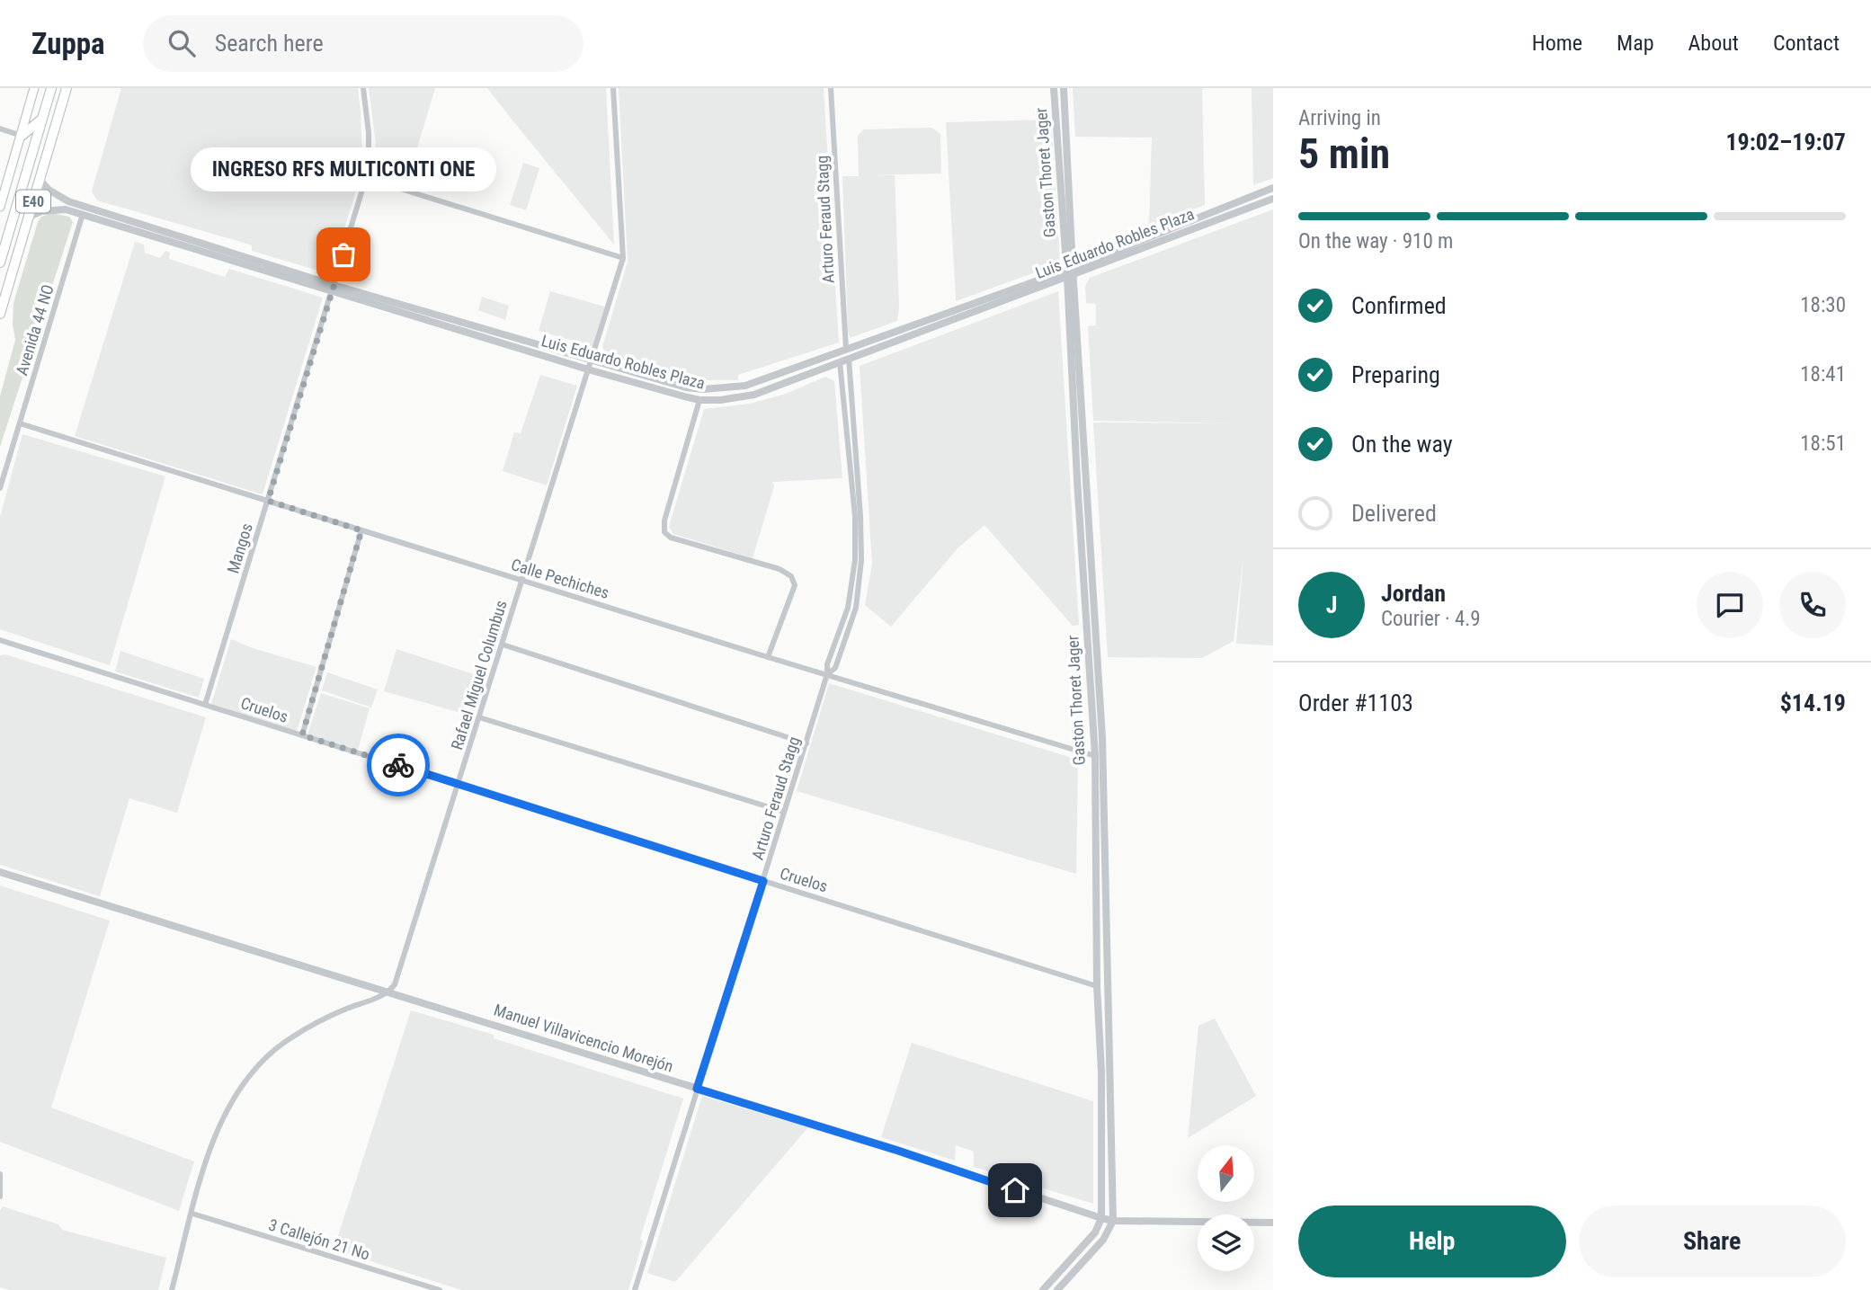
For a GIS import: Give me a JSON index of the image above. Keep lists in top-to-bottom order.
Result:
{
  "streets": {
    "highway": ["E40"],
    "street": [
      "Gaston Thoret Jager",
      "Arturo Feraud Stagg",
      "Luis Eduardo Robles Plaza",
      "Avenida 44 NO",
      "Mangos",
      "Calle Pechiches",
      "Rafael Miguel Columbus",
      "Cruelos",
      "Manuel Villavicencio Morejón",
      "3 Callejón 21 No"
    ]
  },
  "crossings": [
    ["Gaston Thoret Jager", "Luis Eduardo Robles Plaza"],
    ["Gaston Thoret Jager", "Calle Pechiches"],
    ["Gaston Thoret Jager", "Cruelos"],
    ["Gaston Thoret Jager", "Manuel Villavicencio Morejón"],
    ["E40", "Luis Eduardo Robles Plaza"],
    ["Arturo Feraud Stagg", "Luis Eduardo Robles Plaza"],
    ["Arturo Feraud Stagg", "Calle Pechiches"],
    ["Arturo Feraud Stagg", "Cruelos"],
    ["Arturo Feraud Stagg", "Manuel Villavicencio Morejón"],
    ["Luis Eduardo Robles Plaza", "Avenida 44 NO"],
    ["Luis Eduardo Robles Plaza", "Mangos"],
    ["Luis Eduardo Robles Plaza", "Rafael Miguel Columbus"],
    ["Avenida 44 NO", "Calle Pechiches"],
    ["Mangos", "Calle Pechiches"],
    ["Mangos", "Cruelos"],
    ["Calle Pechiches", "Rafael Miguel Columbus"],
    ["Rafael Miguel Columbus", "Cruelos"],
    ["Rafael Miguel Columbus", "Manuel Villavicencio Morejón"]
  ],
  "places": ["INGRESO RFS MULTICONTI ONE"],
  "north": "top",
  "page": {
    "header": "Zuppa",
    "search": "Search here",
    "nav": [
      "Home",
      "Map",
      "About",
      "Contact"
    ],
    "heading": ["5 min", "Arriving in", "19:02–19:07"],
    "panel": [
      "Jordan",
      "Courier · 4.9",
      "Order #1103",
      "$14.19"
    ],
    "bubble": "INGRESO RFS MULTICONTI ONE",
    "bar": "On the way · 910 m",
    "list": [
      ["Confirmed", "18:30"],
      ["Preparing", "18:41"],
      ["On the way", "18:51"],
      "Delivered"
    ],
    "round": "J",
    "buttons": ["Help", "Share"]
  }
}
